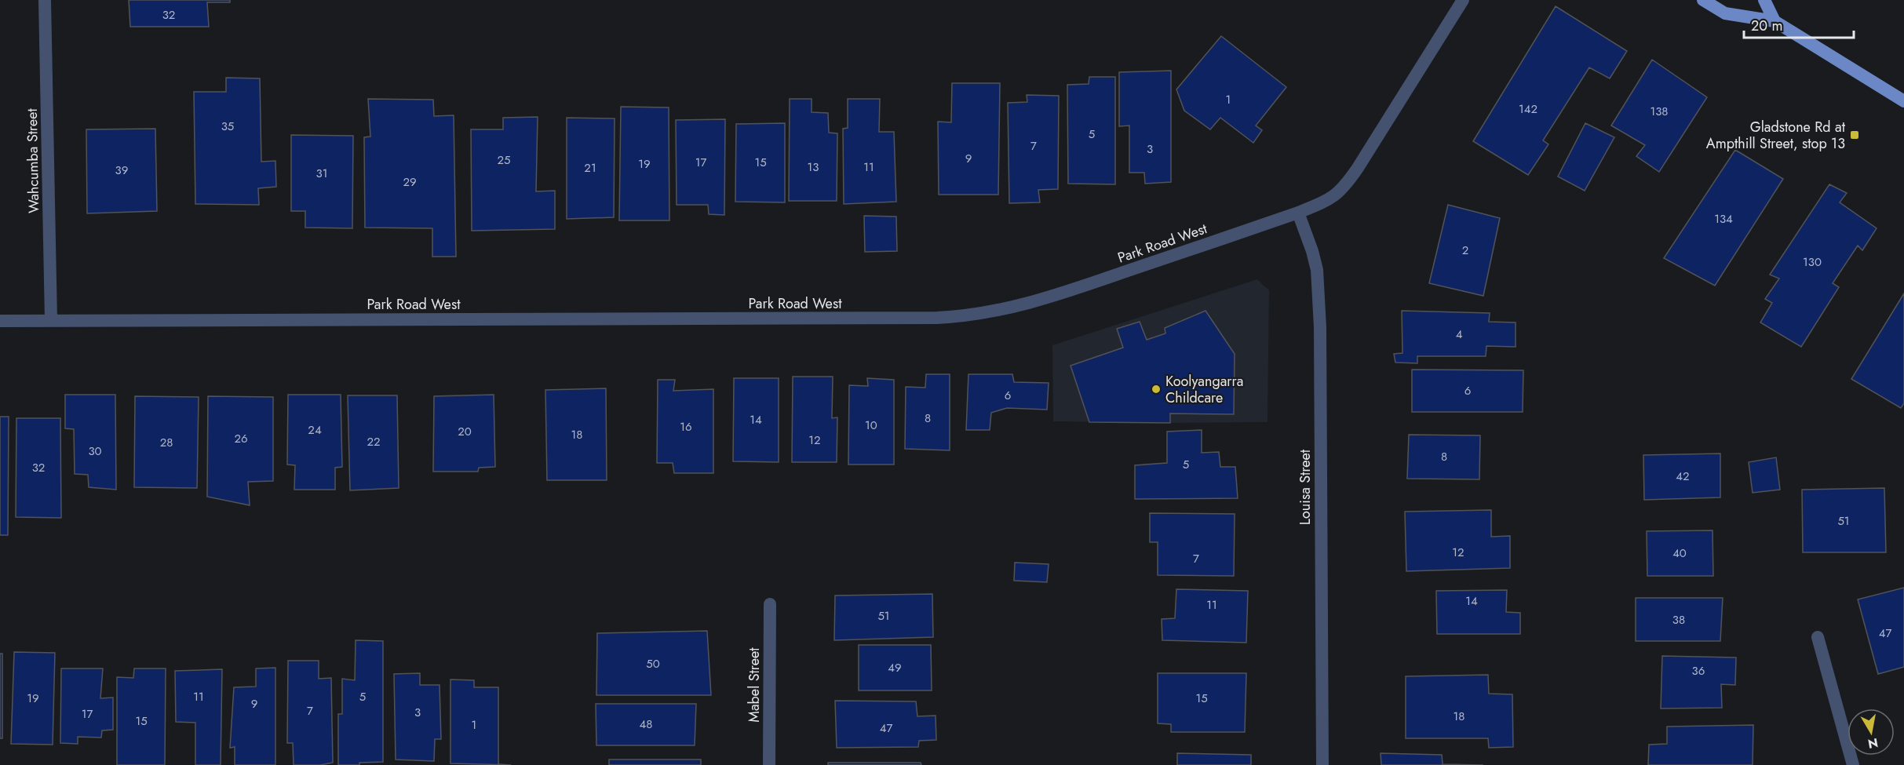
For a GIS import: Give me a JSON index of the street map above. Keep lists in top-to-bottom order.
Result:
{
  "streets": {
    "street": [
      "Wahcumba Street",
      "Park Road West",
      "Louisa Street",
      "Mabel Street"
    ]
  },
  "crossings": [
    ["Wahcumba Street", "Park Road West"],
    ["Park Road West", "Louisa Street"]
  ],
  "places": {
    "transit": ["Gladstone Rd at Ampthill Street, stop 13"],
    "other": ["Koolyangarra Childcare"]
  },
  "house_numbers": [
    "32",
    "1",
    "142",
    "138",
    "35",
    "5",
    "7",
    "3",
    "9",
    "25",
    "17",
    "15",
    "19",
    "13",
    "11",
    "21",
    "39",
    "31",
    "29",
    "134",
    "2",
    "130",
    "4",
    "6",
    "6",
    "8",
    "14",
    "10",
    "16",
    "24",
    "20",
    "18",
    "26",
    "12",
    "22",
    "28",
    "30",
    "8",
    "5",
    "32",
    "42",
    "51",
    "12",
    "40",
    "7",
    "14",
    "11",
    "51",
    "38",
    "47",
    "50",
    "49",
    "36",
    "11",
    "5",
    "19",
    "15",
    "9",
    "7",
    "3",
    "17",
    "18",
    "15",
    "48",
    "1",
    "47"
  ],
  "scale_bar": "20 m",
  "north": "bottom"
}
